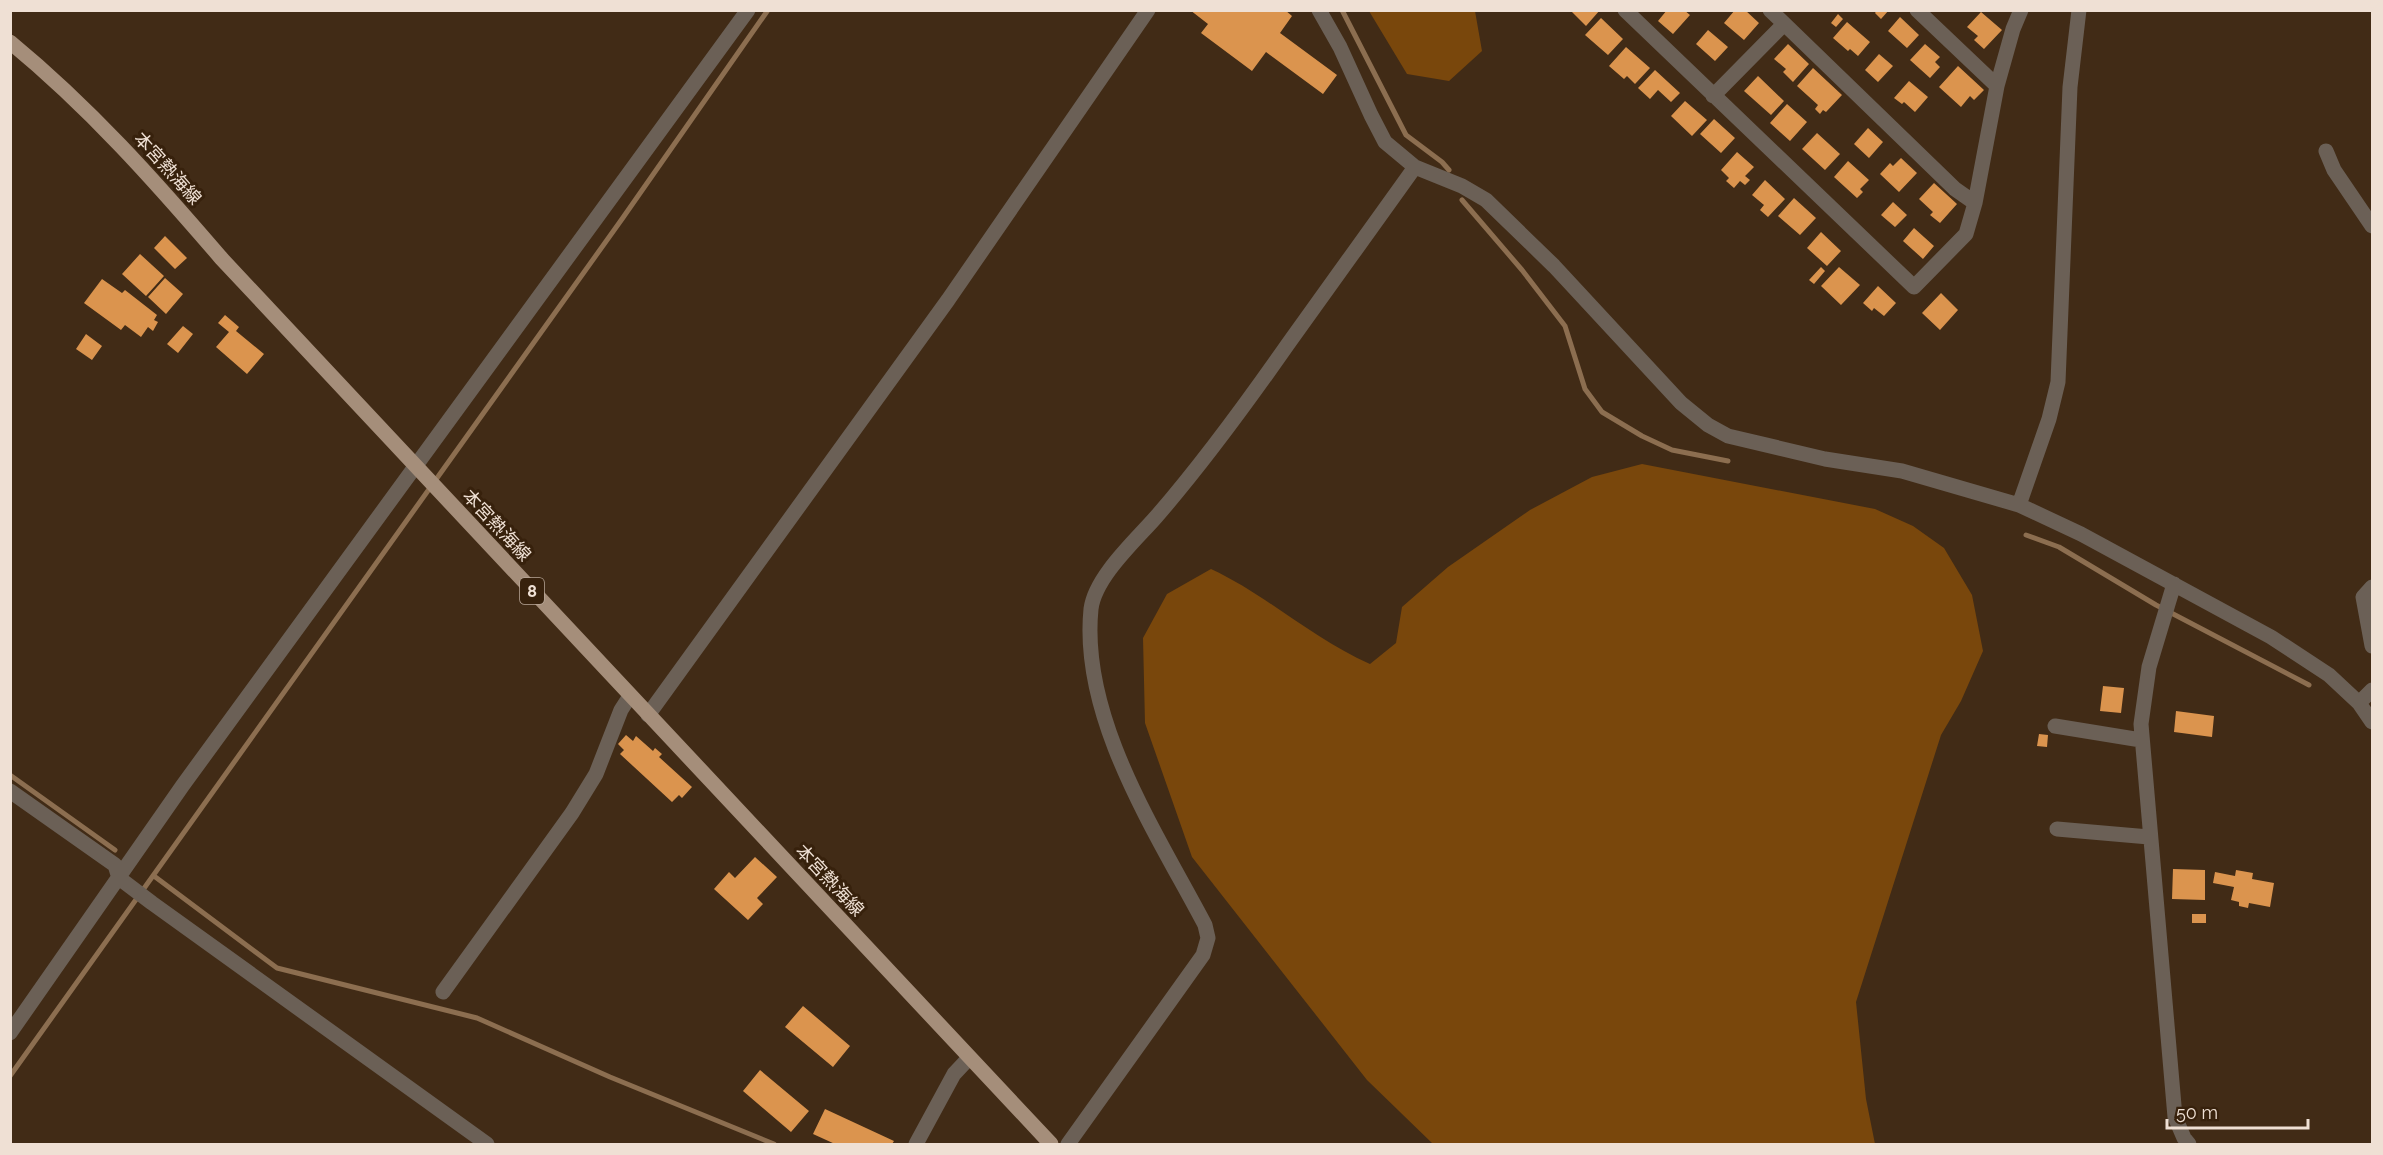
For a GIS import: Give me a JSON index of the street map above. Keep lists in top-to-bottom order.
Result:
{
  "streets": {
    "main road": ["本宮熱海線", "8"]
  },
  "scale_bar": "50 m"
}
